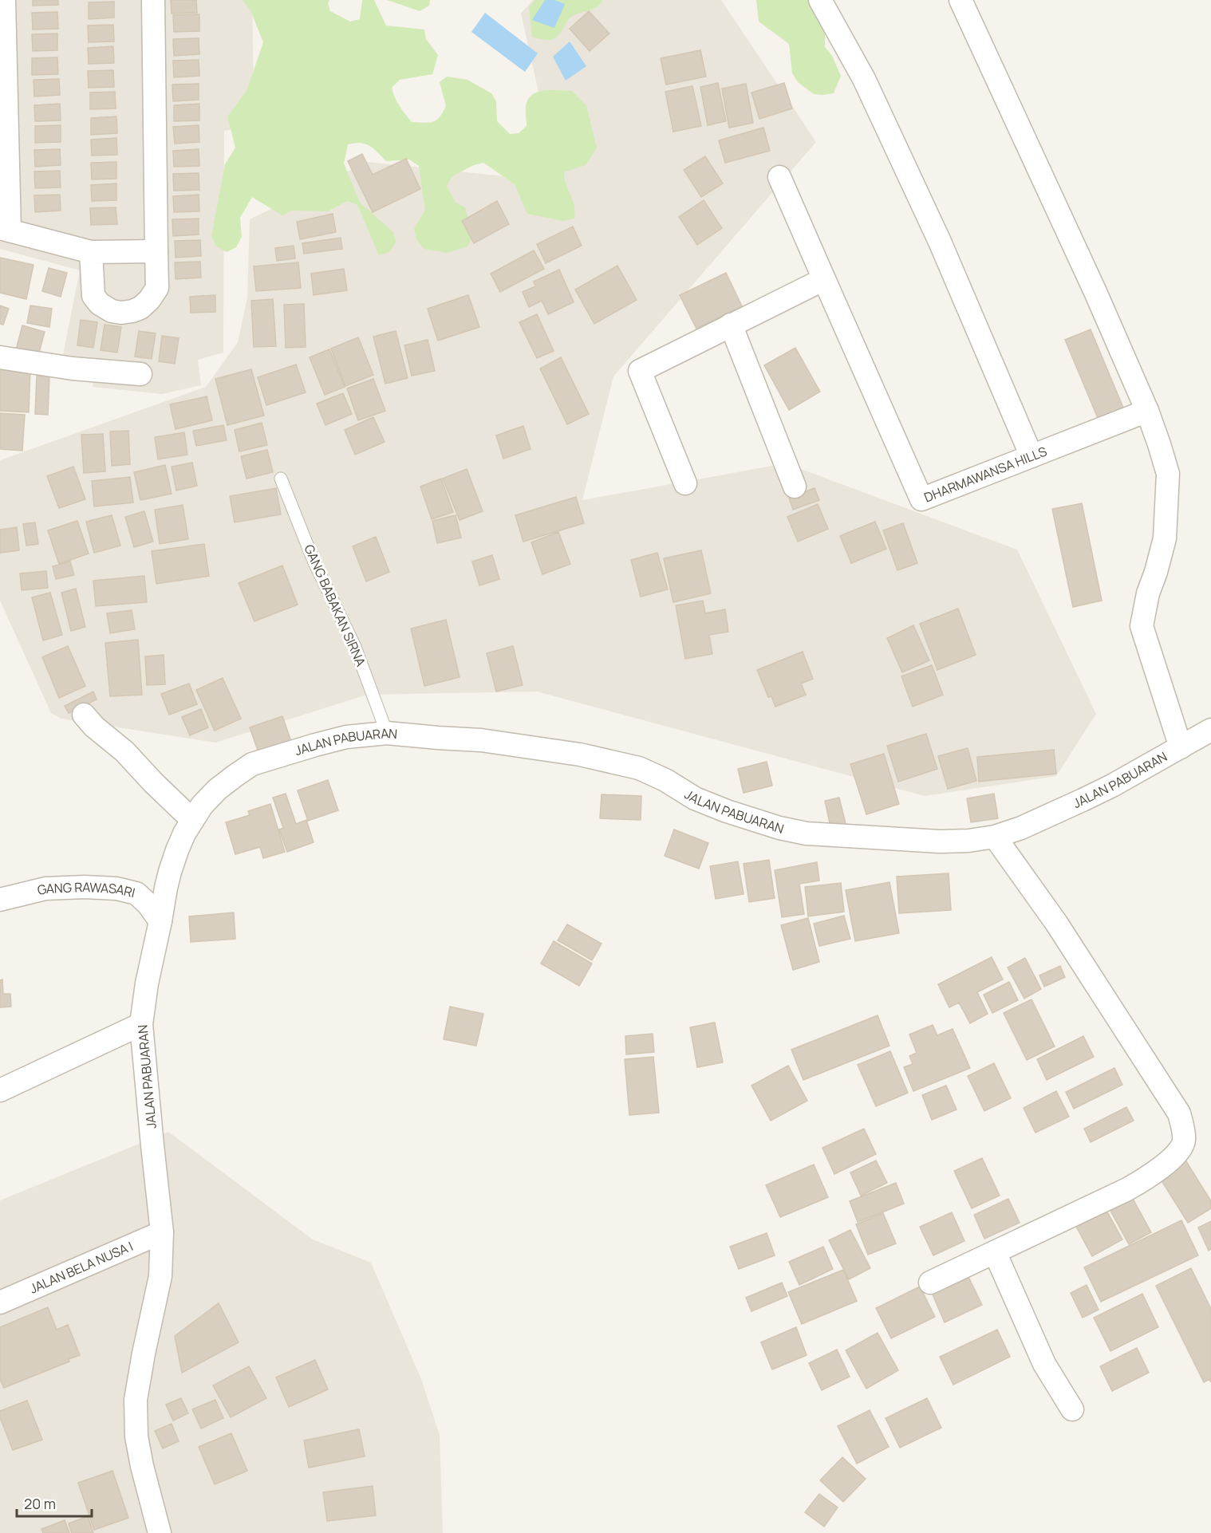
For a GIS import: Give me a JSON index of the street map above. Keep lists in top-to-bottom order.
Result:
{
  "streets": {
    "street": [
      "DHARMAWANSA HILLS",
      "JALAN PABUARAN",
      "GANG RAWASARI",
      "JALAN BELA NUSA I"
    ],
    "lane": ["GANG BABAKAN SIRNA"]
  },
  "crossings": [
    ["GANG BABAKAN SIRNA", "JALAN PABUARAN"],
    ["JALAN PABUARAN", "GANG RAWASARI"],
    ["JALAN PABUARAN", "JALAN BELA NUSA I"]
  ],
  "scale_bar": "20 m"
}
